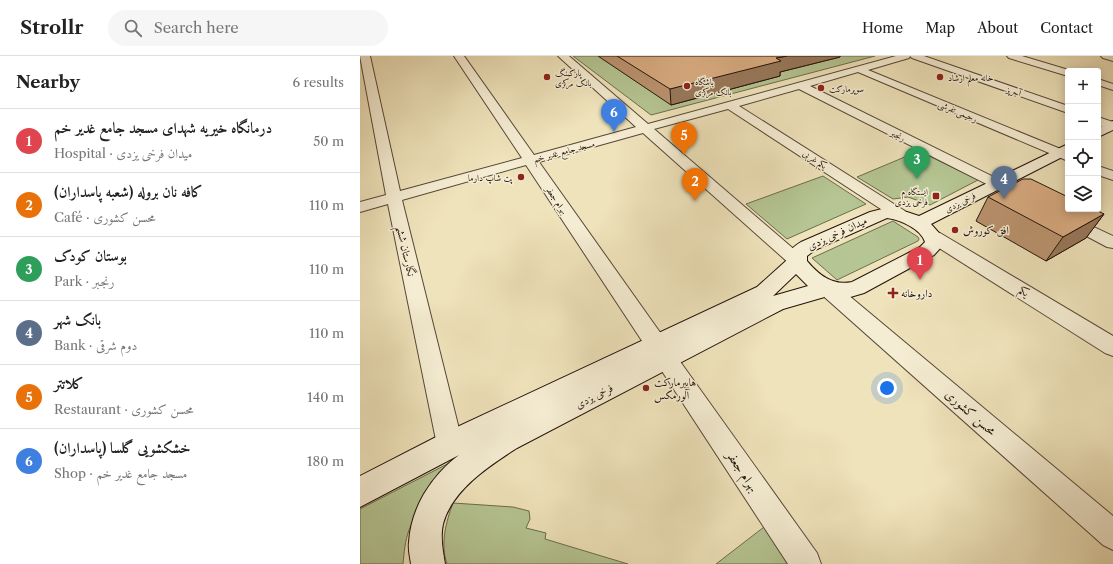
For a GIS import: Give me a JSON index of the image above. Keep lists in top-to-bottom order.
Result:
{
  "streets": {
    "main road": ["فرخی یزدی", "میدان فرخی یزدی"],
    "street": [
      "آجرپز",
      "رحیمی تفرشی",
      "رنجبر",
      "مسجد جامع غدیر خم",
      "یکم غربی",
      "بهرام جعفر",
      "نگارستان ششم",
      "یکم",
      "محسن کشوری"
    ]
  },
  "crossings": [
    ["رحیمی تفرشی", "مسجد جامع غدیر خم"],
    ["رحیمی تفرشی", "فرخی یزدی"],
    ["رنجبر", "مسجد جامع غدیر خم"],
    ["رنجبر", "فرخی یزدی"],
    ["مسجد جامع غدیر خم", "یکم غربی"],
    ["مسجد جامع غدیر خم", "بهرام جعفر"],
    ["مسجد جامع غدیر خم", "نگارستان ششم"],
    ["یکم غربی", "میدان فرخی یزدی"],
    ["بهرام جعفر", "فرخی یزدی"],
    ["فرخی یزدی", "میدان فرخی یزدی"],
    ["فرخی یزدی", "نگارستان ششم"],
    ["فرخی یزدی", "محسن کشوری"],
    ["میدان فرخی یزدی", "محسن کشوری"]
  ],
  "places": {
    "other": [
      "پارکینگ بانک مرکزی",
      "خانه معلم ارشاد",
      "باشگاه بانک مرکزی",
      "سوپرمارکت",
      "پت شاپ دارما",
      "افق کوروش",
      "هایپرمارکت آلورمکس"
    ],
    "transit": ["ایستگاه م فرخی یزدی"],
    "health": ["داروخانه"]
  },
  "page": {
    "header": "Strollr",
    "search": "Search here",
    "nav": [
      "Home",
      "Map",
      "About",
      "Contact"
    ],
    "heading": ["Nearby", "6 results"],
    "map_buttons": ["+", "−"],
    "pins": [
      "6",
      "5",
      "3",
      "4",
      "2",
      "1"
    ],
    "list": [
      {
        "mark": "1",
        "name": "درمانگاه خیریه شهدای مسجد جامع غدیر خم",
        "note": "Hospital · میدان فرخی یزدی",
        "value": "50 m"
      },
      {
        "mark": "2",
        "name": "کافه نان بروله (شعبه پاسداران)",
        "note": "Café · محسن کشوری",
        "value": "110 m"
      },
      {
        "mark": "3",
        "name": "بوستان کودک",
        "note": "Park · رنجبر",
        "value": "110 m"
      },
      {
        "mark": "4",
        "name": "بانک شهر",
        "note": "Bank · دوم شرقی",
        "value": "110 m"
      },
      {
        "mark": "5",
        "name": "کلاتتر",
        "note": "Restaurant · محسن کشوری",
        "value": "140 m"
      },
      {
        "mark": "6",
        "name": "خشکشویی گلسا (پاسداران)",
        "note": "Shop · مسجد جامع غدیر خم",
        "value": "180 m"
      }
    ]
  }
}
